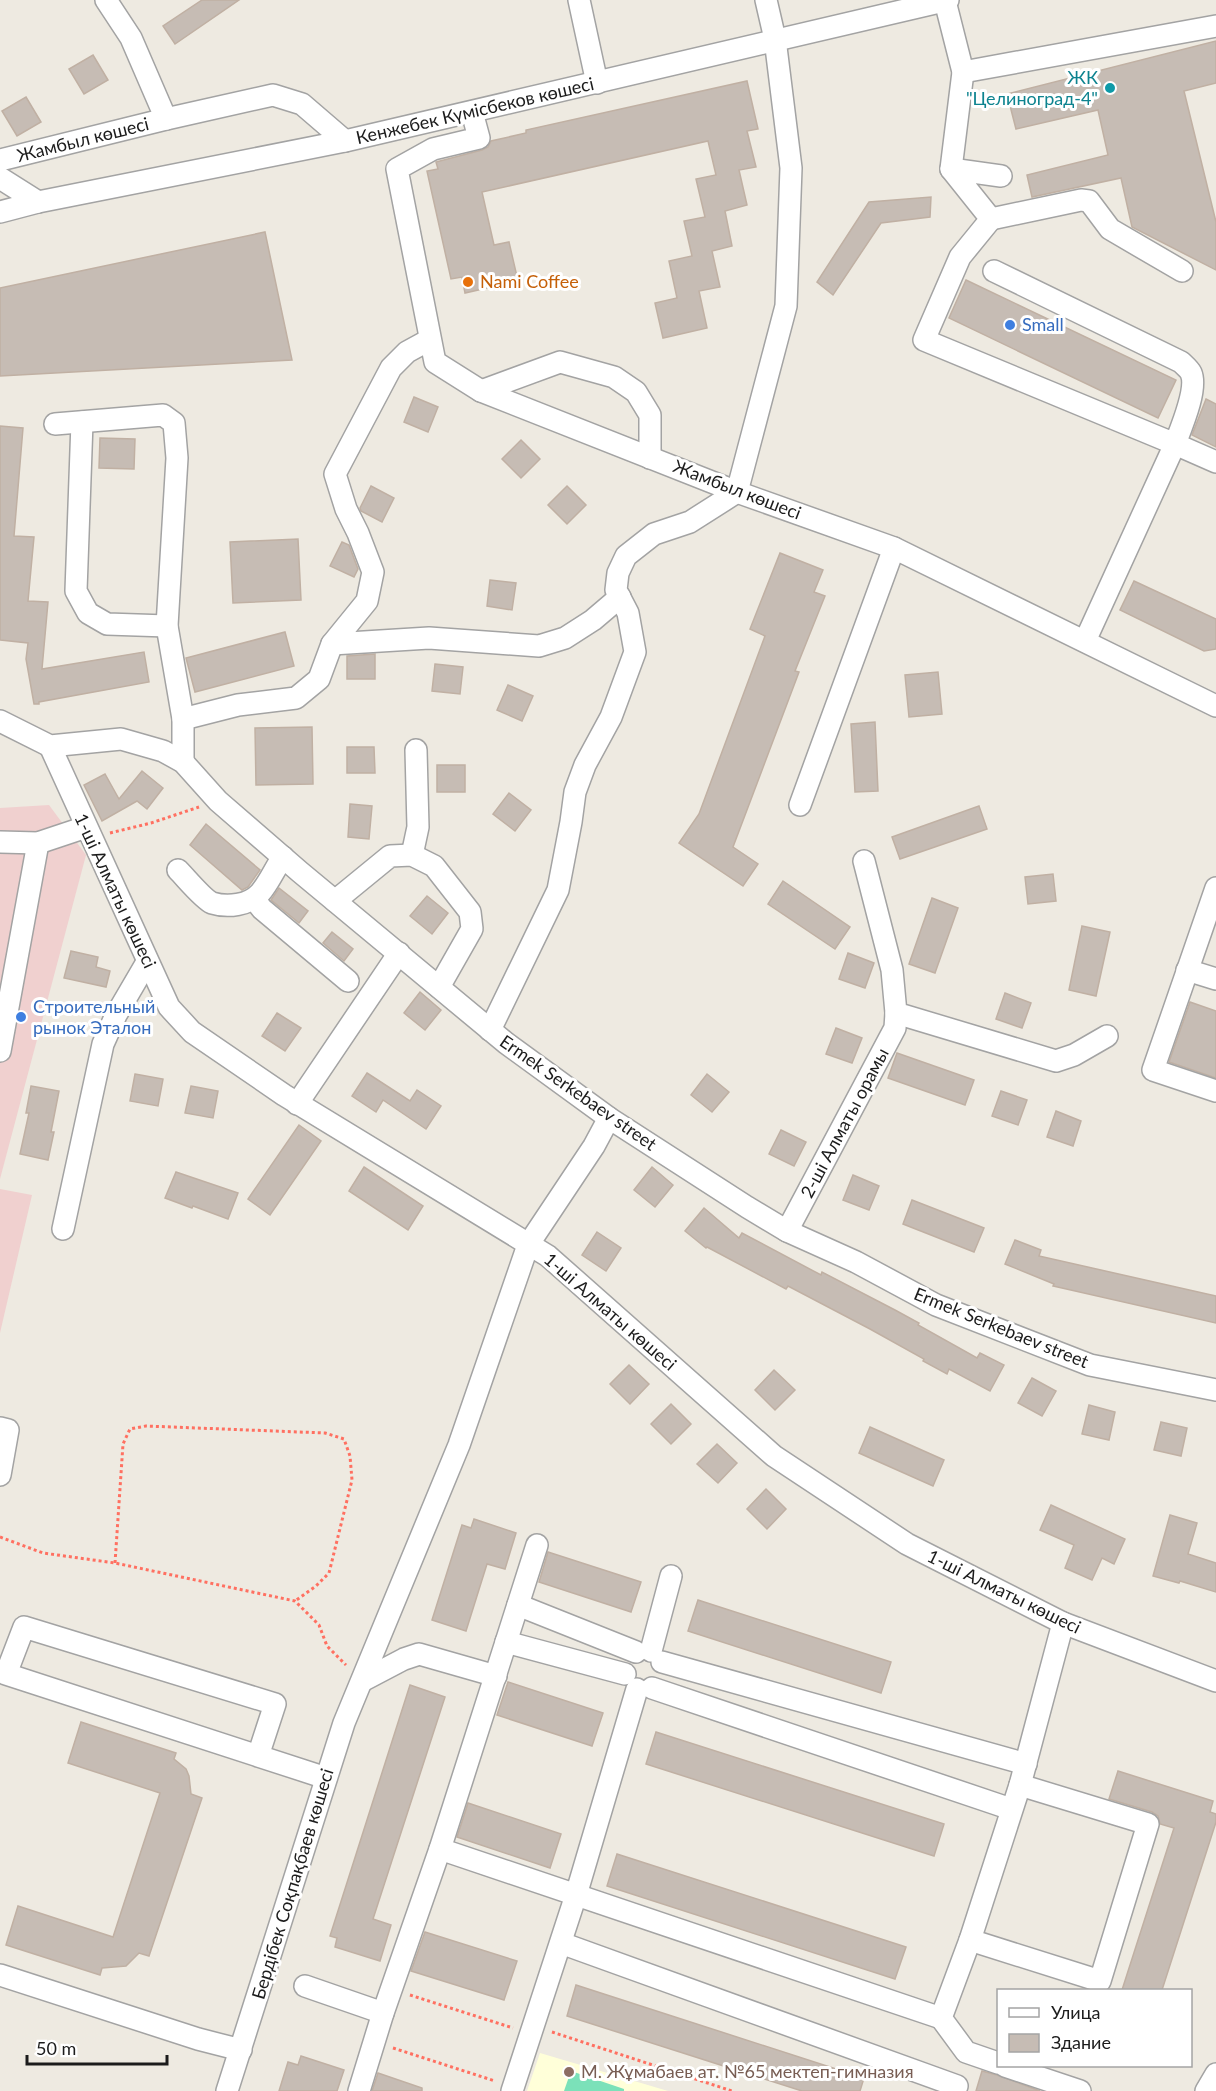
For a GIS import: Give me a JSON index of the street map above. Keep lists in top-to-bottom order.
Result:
{
  "streets": {
    "street": [
      "Кенжебек Күмісбеков көшесі",
      "Жамбыл көшесі",
      "1-ші Алматы көшесі",
      "Ermek Serkebaev street",
      "2-ші Алматы орамы",
      "Бердібек Соқпақбаев көшесі"
    ]
  },
  "crossings": [
    ["Кенжебек Күмісбеков көшесі", "Жамбыл көшесі"],
    ["1-ші Алматы көшесі", "Ermek Serkebaev street"],
    ["1-ші Алматы көшесі", "Бердібек Соқпақбаев көшесі"],
    ["Ermek Serkebaev street", "2-ші Алматы орамы"],
    ["Ermek Serkebaev street", "Бердібек Соқпақбаев көшесі"]
  ],
  "places": [
    "ЖК \"Целиноград-4\"",
    "Nami Coffee",
    "Small",
    "Строительный рынок Эталон",
    "М. Жұмабаев ат. №65 мектеп-гимназия"
  ],
  "legend": ["Улица", "Здание"],
  "scale_bar": "50 m"
}
